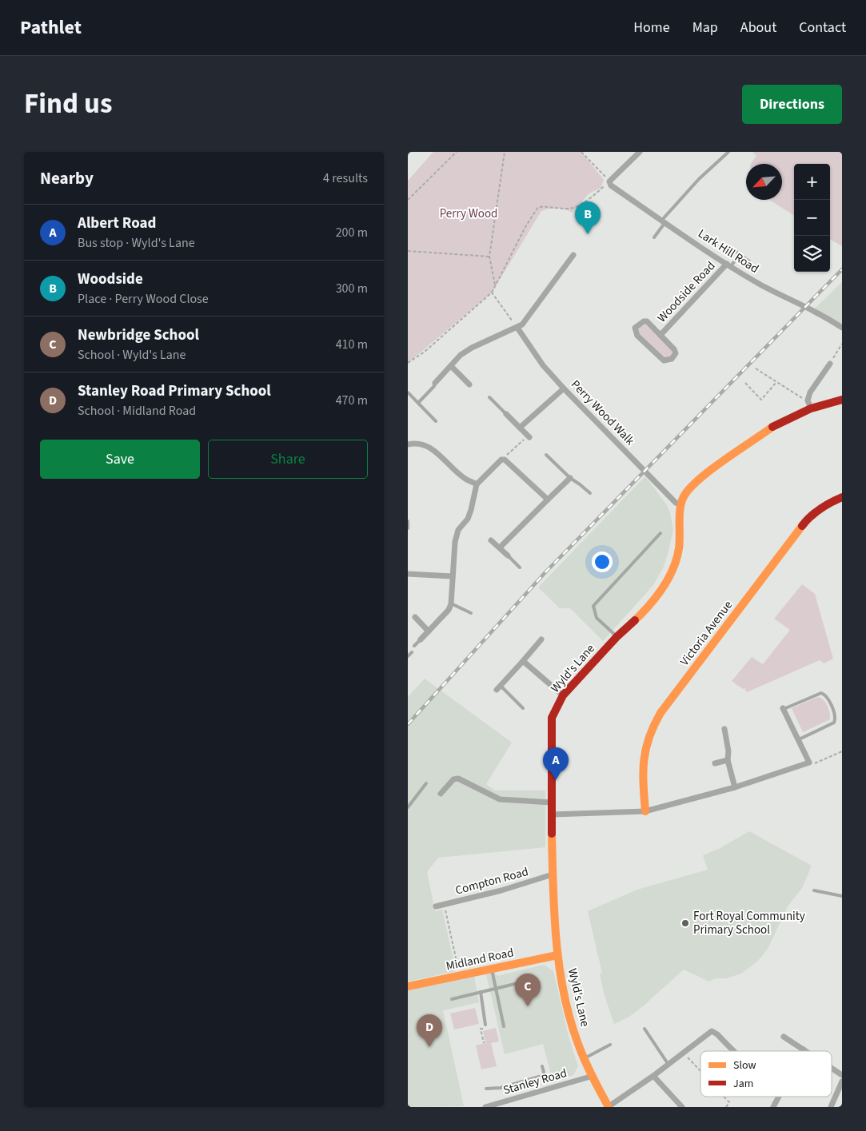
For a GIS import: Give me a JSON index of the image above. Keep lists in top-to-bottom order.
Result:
{
  "streets": {
    "main road": ["Victoria Avenue", "Wyld's Lane", "Midland Road"],
    "street": [
      "Lark Hill Road",
      "Woodside Road",
      "Perry Wood Walk",
      "Compton Road",
      "Stanley Road"
    ]
  },
  "crossings": [
    ["Lark Hill Road", "Woodside Road"],
    ["Perry Wood Walk", "Wyld's Lane"],
    ["Wyld's Lane", "Compton Road"],
    ["Wyld's Lane", "Midland Road"],
    ["Wyld's Lane", "Stanley Road"]
  ],
  "parks": ["Perry Wood"],
  "places": ["Fort Royal Community Primary School"],
  "legend": ["Slow", "Jam"],
  "north": "bottom left",
  "page": {
    "header": "Pathlet",
    "nav": [
      "Home",
      "Map",
      "About",
      "Contact"
    ],
    "title": "Find us",
    "buttons": [
      "Directions",
      ["Save", "Share"]
    ],
    "heading": ["Nearby", "4 results"],
    "map_buttons": ["+", "−"],
    "pins": [
      "B",
      "A",
      "C",
      "D"
    ],
    "list": [
      {
        "mark": "A",
        "name": "Albert Road",
        "note": "Bus stop · Wyld's Lane",
        "value": "200 m"
      },
      {
        "mark": "B",
        "name": "Woodside",
        "note": "Place · Perry Wood Close",
        "value": "300 m"
      },
      {
        "mark": "C",
        "name": "Newbridge School",
        "note": "School · Wyld's Lane",
        "value": "410 m"
      },
      {
        "mark": "D",
        "name": "Stanley Road Primary School",
        "note": "School · Midland Road",
        "value": "470 m"
      }
    ]
  }
}
